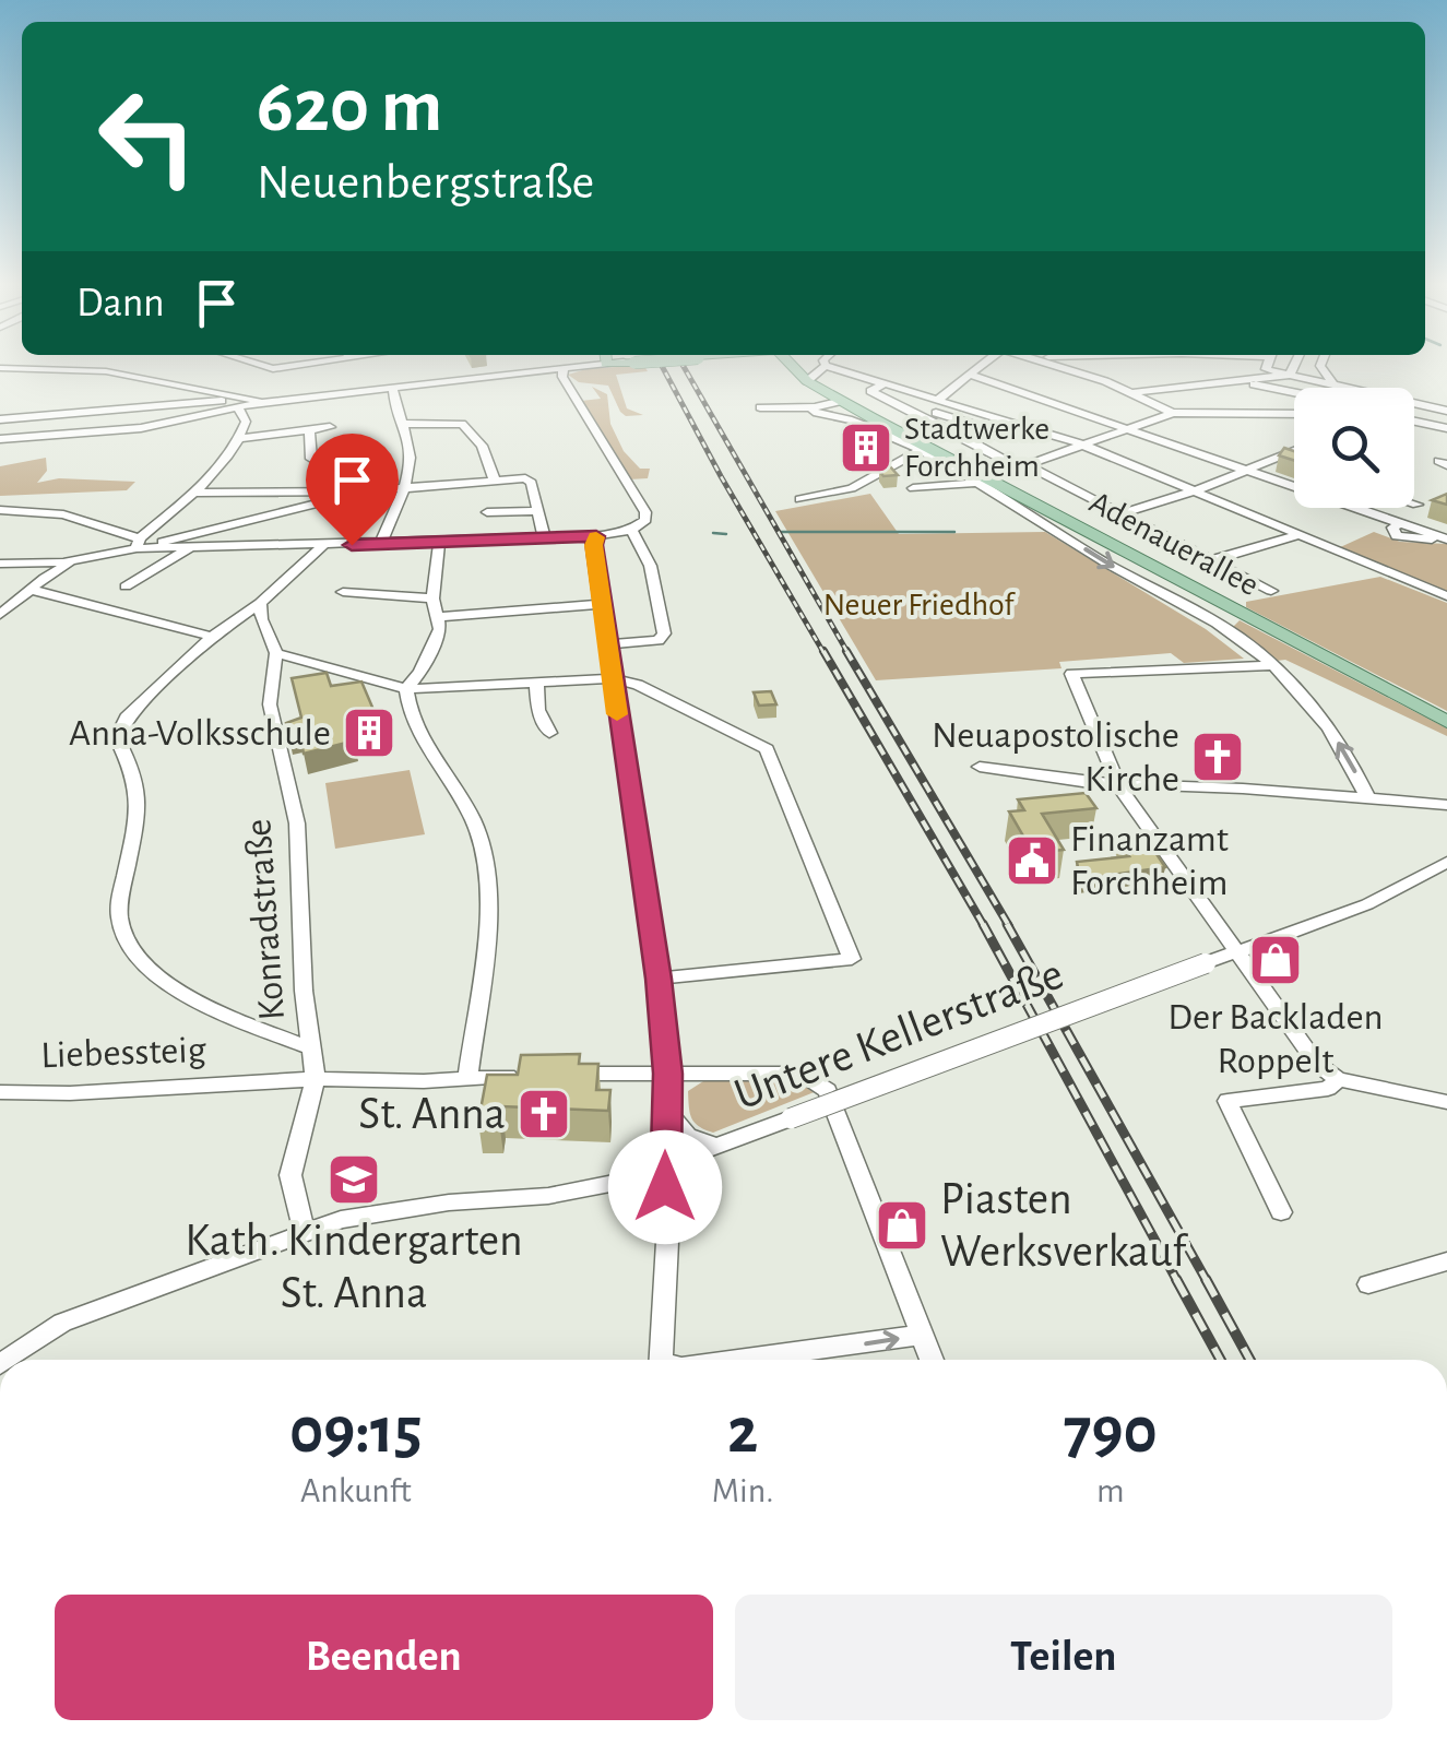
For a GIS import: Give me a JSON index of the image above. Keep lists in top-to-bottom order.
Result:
{
  "streets": {
    "main road": ["Adenauerallee"],
    "street": ["Konradstraße", "Untere Kellerstraße", "Liebessteig"]
  },
  "crossings": [
    ["Konradstraße", "Untere Kellerstraße"],
    ["Konradstraße", "Liebessteig"]
  ],
  "parks": ["Neuer Friedhof"],
  "places": {
    "building": ["Stadtwerke Forchheim", "Anna-Volksschule"],
    "church": ["Neuapostolische Kirche", "St. Anna"],
    "public building": ["Finanzamt Forchheim"],
    "shop": ["Der Backladen Roppelt", "Piasten Werksverkauf"],
    "school or university": ["Kath. Kindergarten St. Anna"]
  },
  "page": {
    "turn": ["620 m", "Neuenbergstraße"],
    "then": "Dann",
    "eta": [
      "09:15",
      "Ankunft",
      "2",
      "Min.",
      "790",
      "m"
    ],
    "buttons": ["Beenden", "Teilen"]
  }
}
